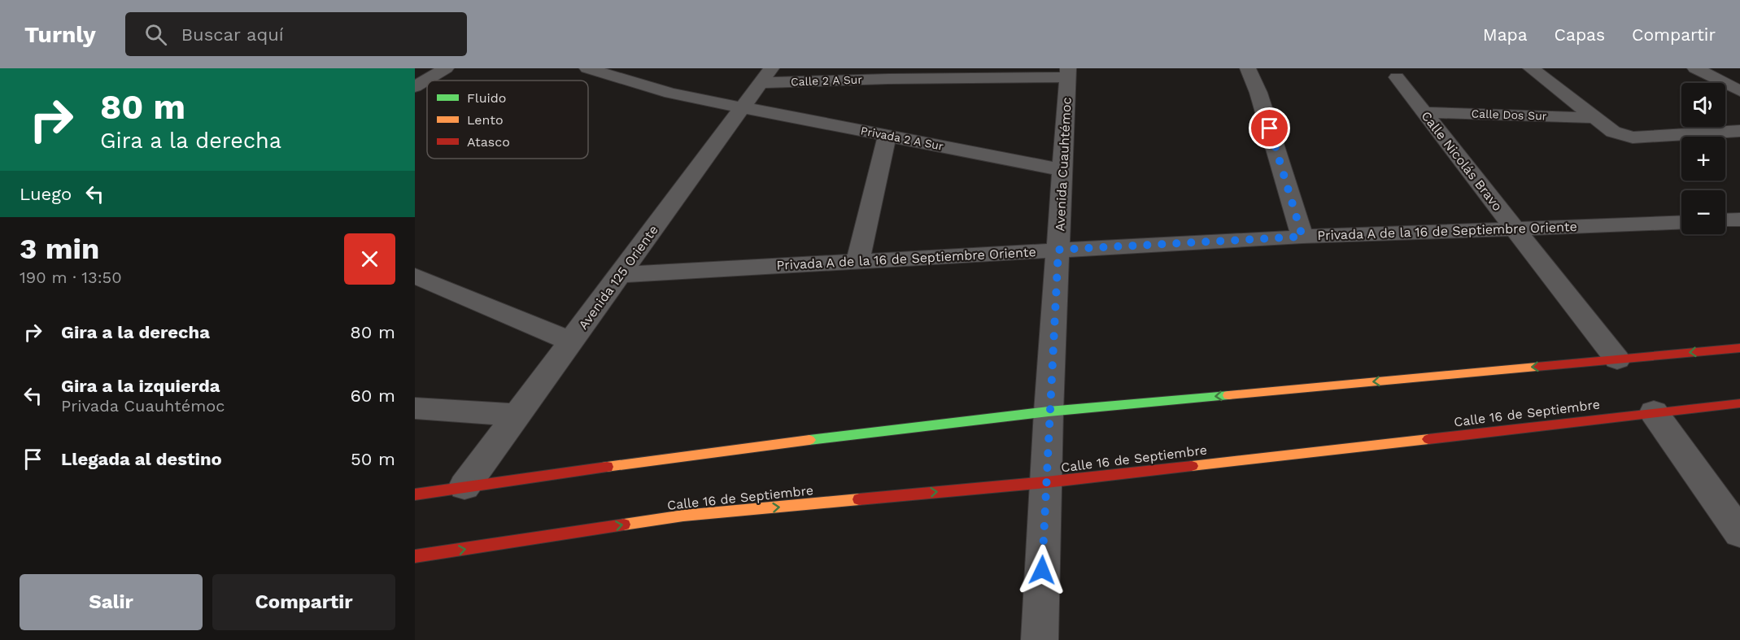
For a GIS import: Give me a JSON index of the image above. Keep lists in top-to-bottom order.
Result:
{
  "streets": {
    "main road": ["Calle 16 de Septiembre"],
    "street": [
      "Calle 2 A Sur",
      "Calle Dos Sur",
      "Privada 2 A Sur",
      "Calle Nicolás Bravo",
      "Avenida Cuauhtémoc",
      "Privada A de la 16 de Septiembre Oriente",
      "Avenida 125 Oriente"
    ]
  },
  "crossings": [
    ["Calle 2 A Sur", "Avenida Cuauhtémoc"],
    ["Calle 2 A Sur", "Avenida 125 Oriente"],
    ["Calle Dos Sur", "Calle Nicolás Bravo"],
    ["Privada 2 A Sur", "Avenida Cuauhtémoc"],
    ["Privada 2 A Sur", "Avenida 125 Oriente"],
    ["Calle Nicolás Bravo", "Privada A de la 16 de Septiembre Oriente"],
    ["Avenida Cuauhtémoc", "Privada A de la 16 de Septiembre Oriente"],
    ["Avenida Cuauhtémoc", "Calle 16 de Septiembre"],
    ["Privada A de la 16 de Septiembre Oriente", "Avenida 125 Oriente"]
  ],
  "legend": ["Fluido", "Lento", "Atasco"],
  "page": {
    "header": "Turnly",
    "search": "Buscar aquí",
    "nav": ["Mapa", "Capas", "Compartir"],
    "turn": ["80 m", "Gira a la derecha"],
    "map_buttons": ["+", "−"],
    "then": "Luego",
    "heading": ["3 min", "190 m · 13:50"],
    "list": [
      {
        "name": "Gira a la derecha",
        "value": "80 m"
      },
      {
        "name": "Gira a la izquierda",
        "note": "Privada Cuauhtémoc",
        "value": "60 m"
      },
      {
        "name": "Llegada al destino",
        "value": "50 m"
      }
    ],
    "buttons": ["Salir", "Compartir"]
  }
}
